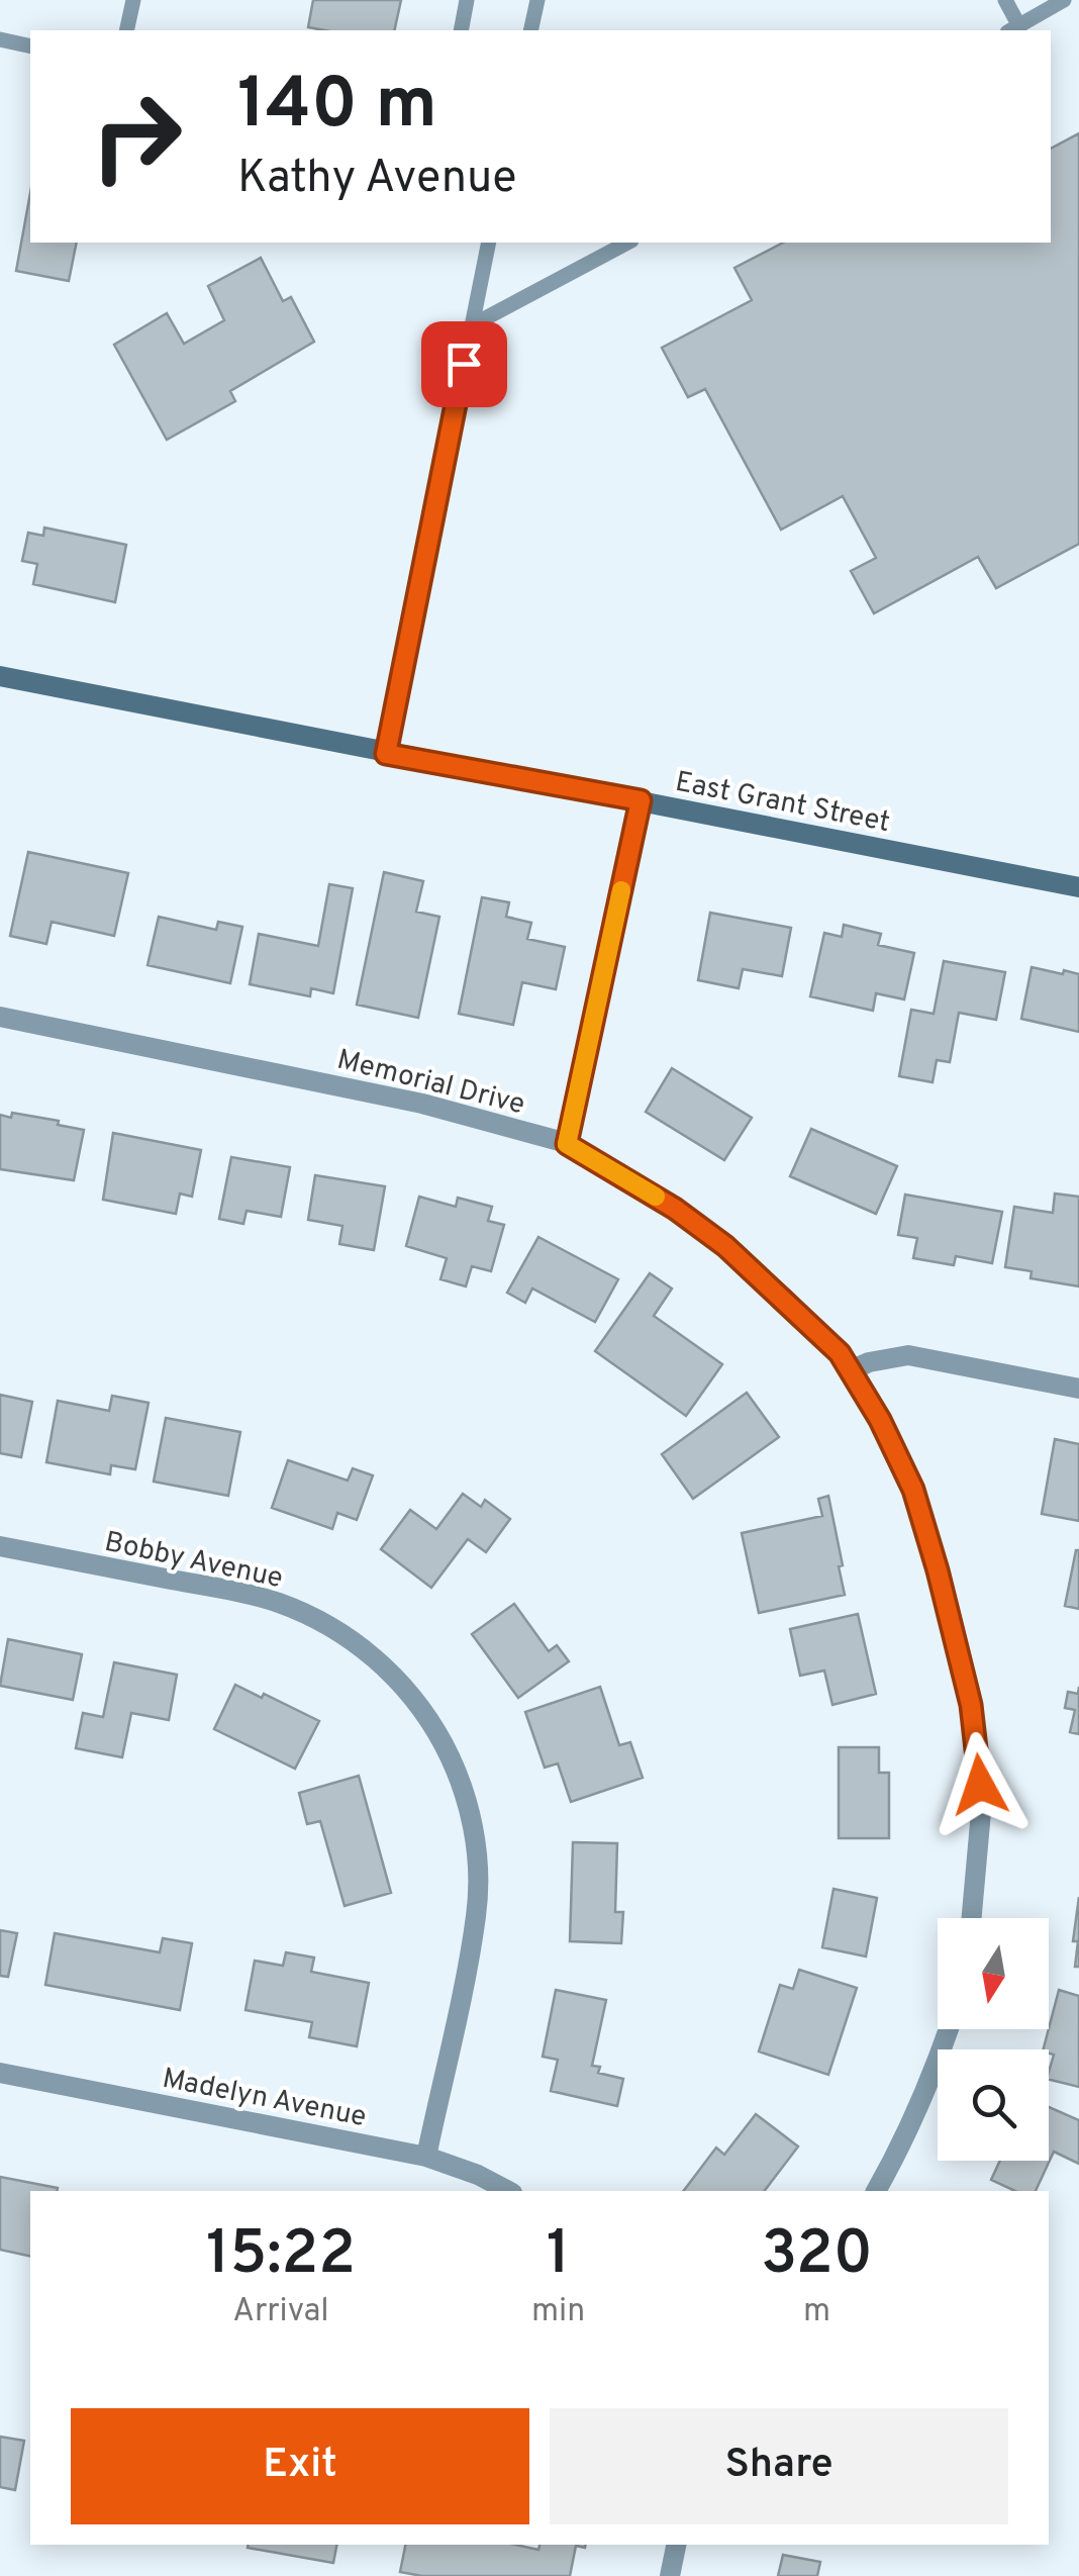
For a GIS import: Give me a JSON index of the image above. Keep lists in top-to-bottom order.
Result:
{
  "streets": {
    "main road": ["East Grant Street"],
    "street": ["Memorial Drive", "Bobby Avenue", "Madelyn Avenue"]
  },
  "crossings": [
    ["Bobby Avenue", "Madelyn Avenue"]
  ],
  "north": "bottom",
  "page": {
    "turn": ["140 m", "Kathy Avenue"],
    "eta": [
      "15:22",
      "Arrival",
      "1",
      "min",
      "320",
      "m"
    ],
    "buttons": ["Exit", "Share"]
  }
}
